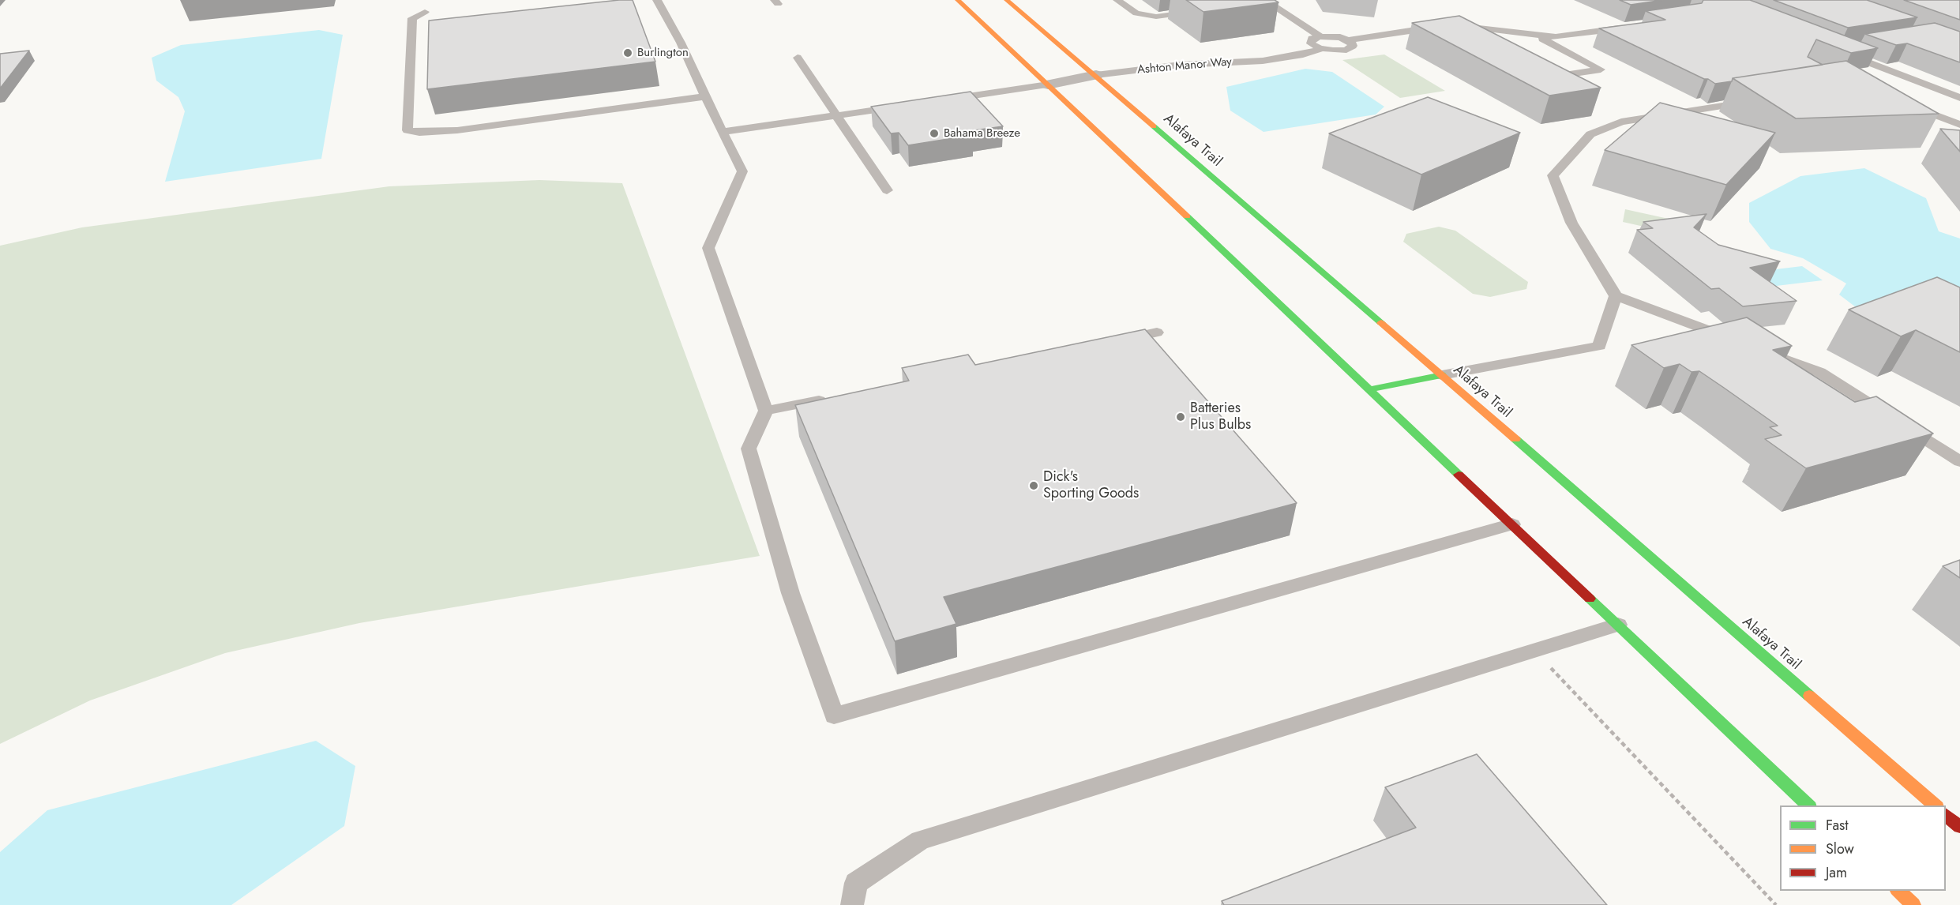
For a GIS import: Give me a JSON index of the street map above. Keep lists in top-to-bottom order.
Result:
{
  "streets": {
    "main road": ["Alafaya Trail"],
    "street": ["Ashton Manor Way"]
  },
  "crossings": [
    ["Ashton Manor Way", "Alafaya Trail"]
  ],
  "places": [
    "Burlington",
    "Bahama Breeze",
    "Batteries Plus Bulbs",
    "Dick's Sporting Goods"
  ],
  "legend": ["Fast", "Slow", "Jam"]
}
